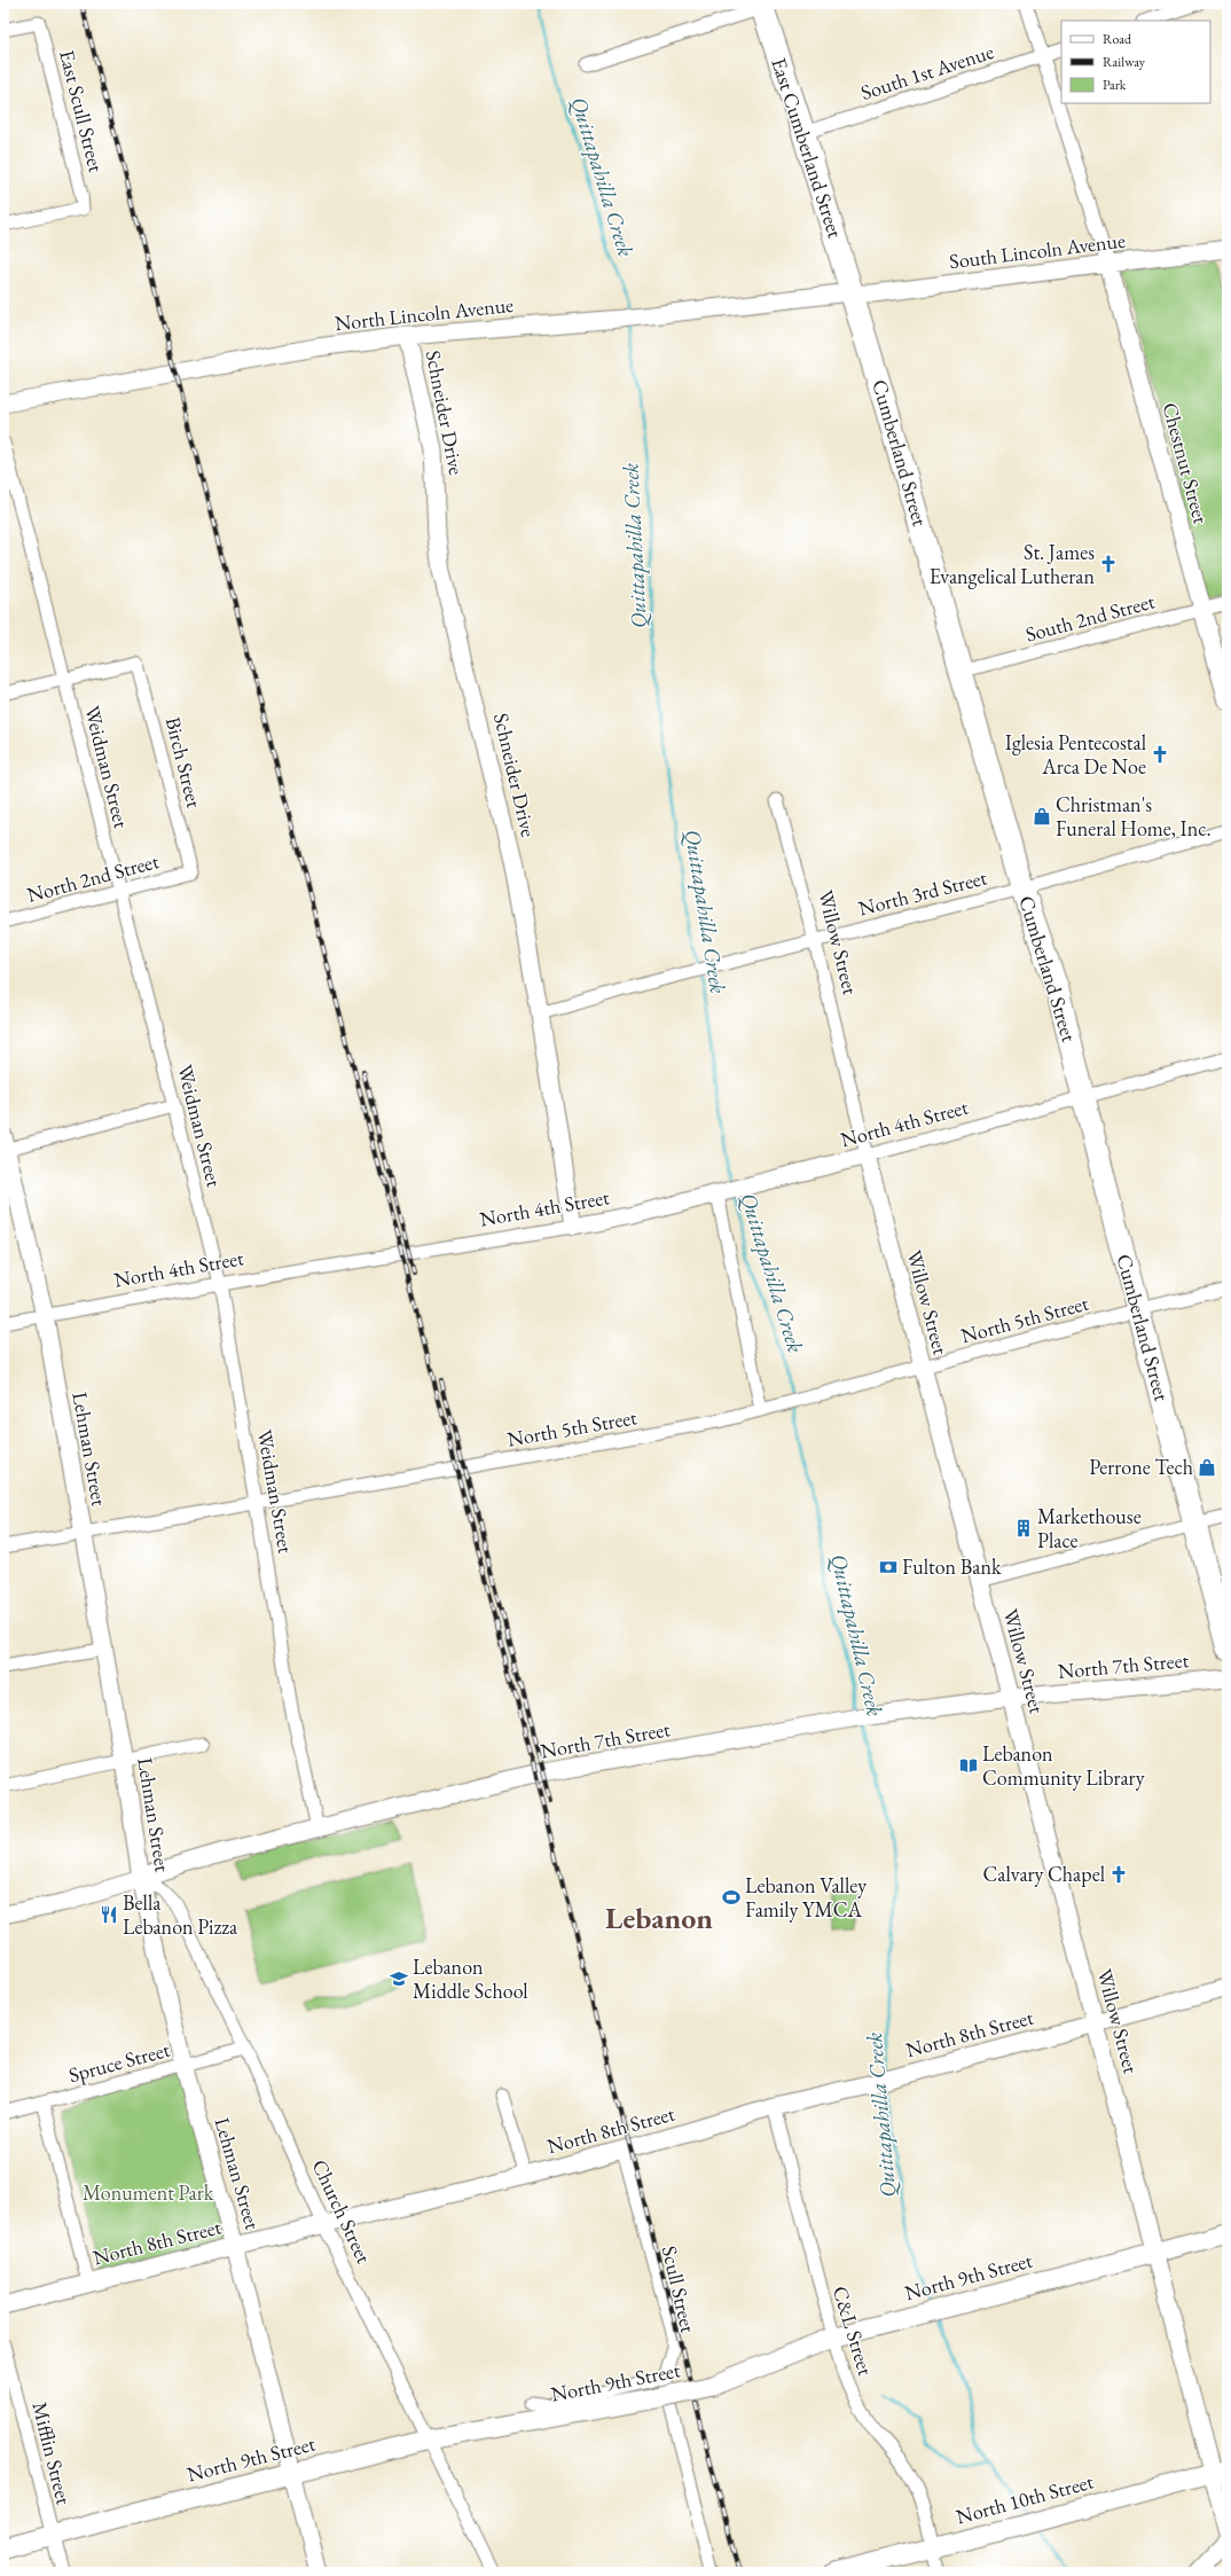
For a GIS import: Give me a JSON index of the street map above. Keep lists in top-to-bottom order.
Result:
{
  "streets": {
    "highway": ["East Cumberland Street", "Cumberland Street"],
    "main road": ["North 9th Street", "North 10th Street"],
    "street": [
      "South 1st Avenue",
      "East Scull Street",
      "South Lincoln Avenue",
      "North Lincoln Avenue",
      "Schneider Drive",
      "Chestnut Street",
      "South 2nd Street",
      "Birch Street",
      "Weidman Street",
      "North 2nd Street",
      "North 3rd Street",
      "Willow Street",
      "North 4th Street",
      "North 5th Street",
      "Lehman Street",
      "North 7th Street",
      "North 8th Street",
      "Spruce Street",
      "Church Street",
      "Scull Street",
      "C&L Street",
      "Mifflin Street"
    ]
  },
  "crossings": [
    ["South 1st Avenue", "East Cumberland Street"],
    ["East Cumberland Street", "South Lincoln Avenue"],
    ["East Cumberland Street", "North Lincoln Avenue"],
    ["East Cumberland Street", "Cumberland Street"],
    ["South Lincoln Avenue", "North Lincoln Avenue"],
    ["South Lincoln Avenue", "Cumberland Street"],
    ["South Lincoln Avenue", "Chestnut Street"],
    ["North Lincoln Avenue", "Schneider Drive"],
    ["North Lincoln Avenue", "Cumberland Street"],
    ["Schneider Drive", "North 3rd Street"],
    ["Schneider Drive", "North 4th Street"],
    ["Cumberland Street", "South 2nd Street"],
    ["Cumberland Street", "North 3rd Street"],
    ["Cumberland Street", "North 4th Street"],
    ["Cumberland Street", "North 5th Street"],
    ["Chestnut Street", "South 2nd Street"],
    ["Birch Street", "Weidman Street"],
    ["Birch Street", "North 2nd Street"],
    ["Weidman Street", "North 2nd Street"],
    ["Weidman Street", "North 4th Street"],
    ["Weidman Street", "North 5th Street"],
    ["Weidman Street", "North 7th Street"],
    ["North 3rd Street", "Willow Street"],
    ["Willow Street", "North 4th Street"],
    ["Willow Street", "North 5th Street"],
    ["Willow Street", "North 7th Street"],
    ["Willow Street", "North 8th Street"],
    ["Willow Street", "North 9th Street"],
    ["Willow Street", "North 10th Street"],
    ["North 4th Street", "Lehman Street"],
    ["North 5th Street", "Lehman Street"],
    ["Lehman Street", "North 7th Street"],
    ["Lehman Street", "North 8th Street"],
    ["Lehman Street", "Spruce Street"],
    ["Lehman Street", "Church Street"],
    ["Lehman Street", "North 9th Street"],
    ["North 7th Street", "Church Street"],
    ["North 8th Street", "Church Street"],
    ["North 8th Street", "Scull Street"],
    ["North 8th Street", "C&L Street"],
    ["Spruce Street", "Church Street"],
    ["Church Street", "North 9th Street"],
    ["North 9th Street", "C&L Street"],
    ["North 9th Street", "Mifflin Street"],
    ["C&L Street", "North 10th Street"]
  ],
  "districts": ["Lebanon"],
  "water": ["Quittapahilla Creek"],
  "parks": ["Monument Park"],
  "places": {
    "church": ["St. James Evangelical Lutheran", "Iglesia Pentecostal Arca De Noe", "Calvary Chapel"],
    "shop": ["Christman's Funeral Home, Inc.", "Perrone Tech"],
    "building": ["Markethouse Place"],
    "bank": ["Fulton Bank"],
    "library": ["Lebanon Community Library"],
    "sports": ["Lebanon Valley Family YMCA"],
    "restaurant": ["Bella Lebanon Pizza"],
    "school or university": ["Lebanon Middle School"]
  },
  "legend": ["Road", "Railway", "Park"]
}
